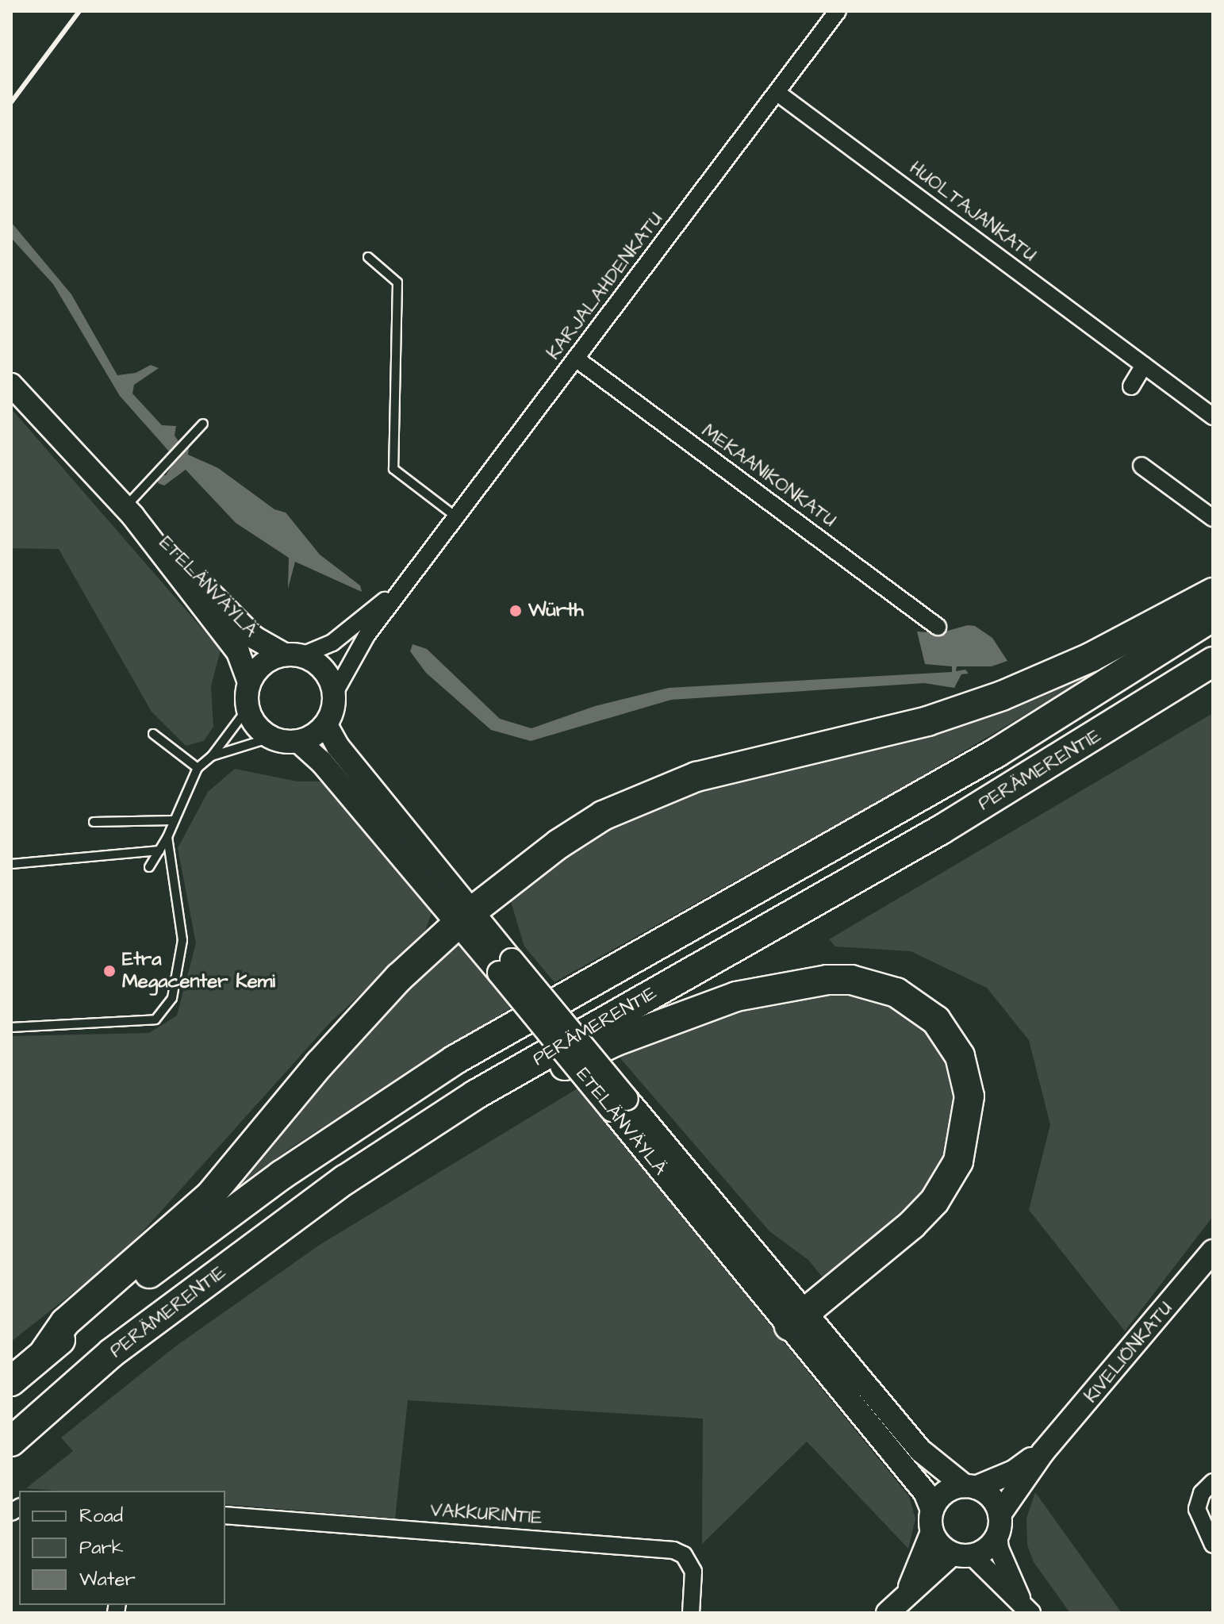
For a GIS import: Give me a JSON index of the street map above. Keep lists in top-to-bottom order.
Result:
{
  "streets": {
    "highway": ["PERÄMERENTIE"],
    "main road": ["ETELÄNVÄYLÄ", "KIVELIÖNKATU"],
    "street": [
      "HUOLTAJANKATU",
      "KARJALAHDENKATU",
      "MEKAANIKONKATU",
      "VAKKURINTIE"
    ]
  },
  "crossings": [
    ["HUOLTAJANKATU", "KARJALAHDENKATU"],
    ["KARJALAHDENKATU", "MEKAANIKONKATU"],
    ["KARJALAHDENKATU", "ETELÄNVÄYLÄ"],
    ["ETELÄNVÄYLÄ", "KIVELIÖNKATU"]
  ],
  "places": ["Würth", "Etra Megacenter Kemi"],
  "legend": ["Road", "Park", "Water"]
}
